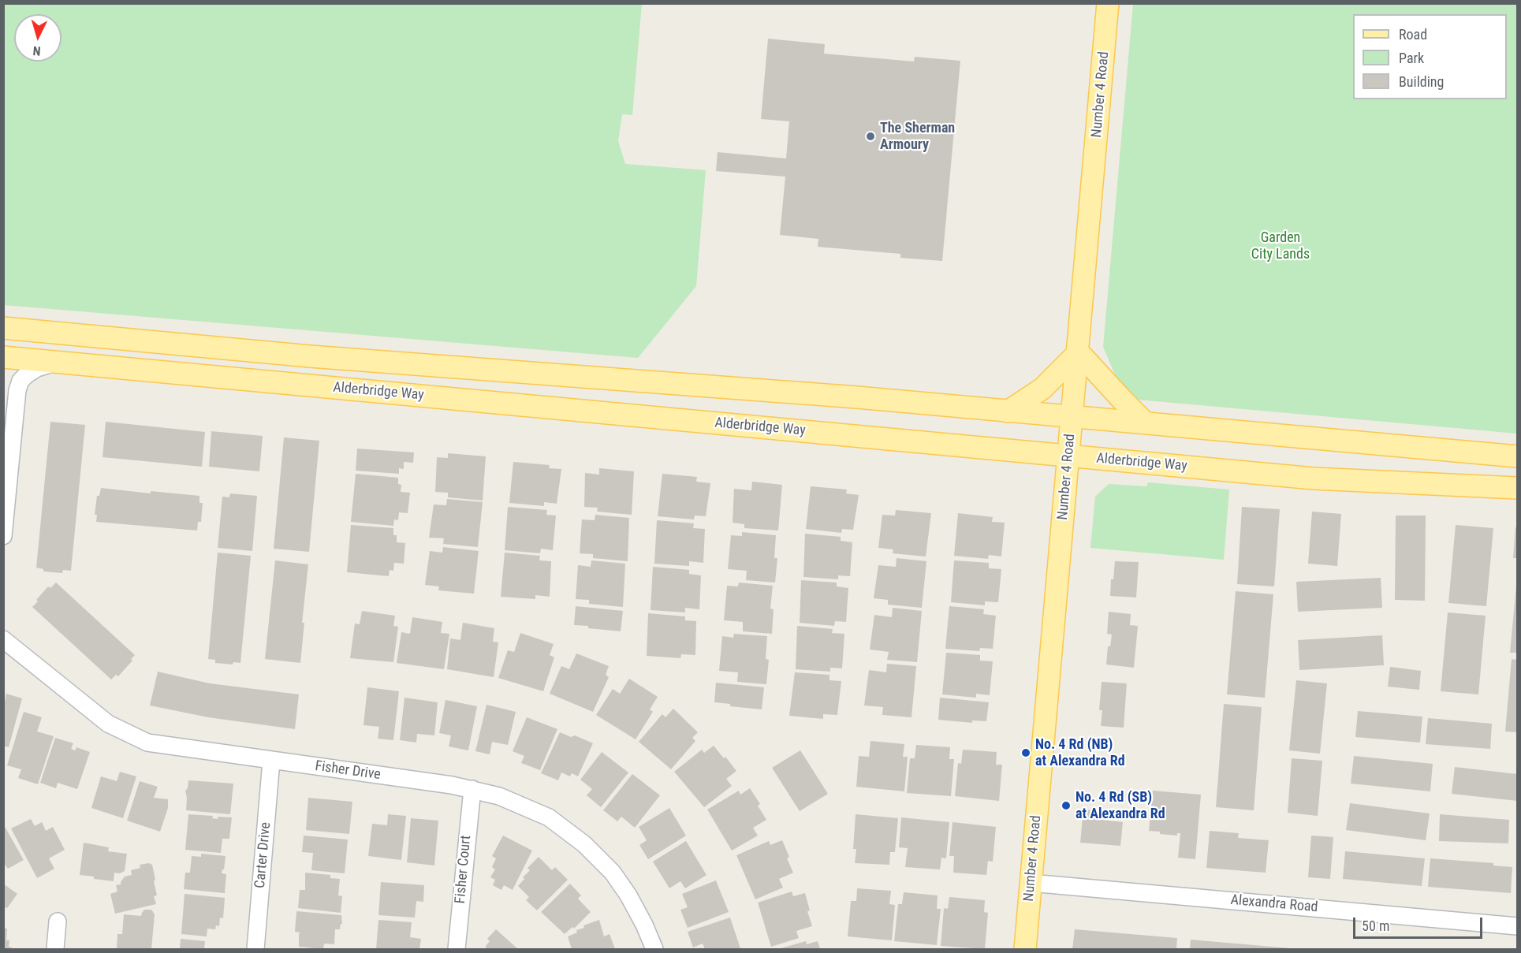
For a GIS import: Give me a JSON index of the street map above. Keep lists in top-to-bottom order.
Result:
{
  "streets": {
    "main road": ["Number 4 Road", "Alderbridge Way"],
    "street": [
      "Fisher Drive",
      "Carter Drive",
      "Fisher Court",
      "Alexandra Road"
    ]
  },
  "crossings": [
    ["Number 4 Road", "Alderbridge Way"],
    ["Number 4 Road", "Alexandra Road"],
    ["Fisher Drive", "Carter Drive"],
    ["Fisher Drive", "Fisher Court"]
  ],
  "parks": ["Garden City Lands"],
  "places": ["The Sherman Armoury", "No. 4 Rd (NB) at Alexandra Rd", "No. 4 Rd (SB) at Alexandra Rd"],
  "legend": ["Road", "Park", "Building"],
  "scale_bar": "50 m",
  "north": "bottom"
}
